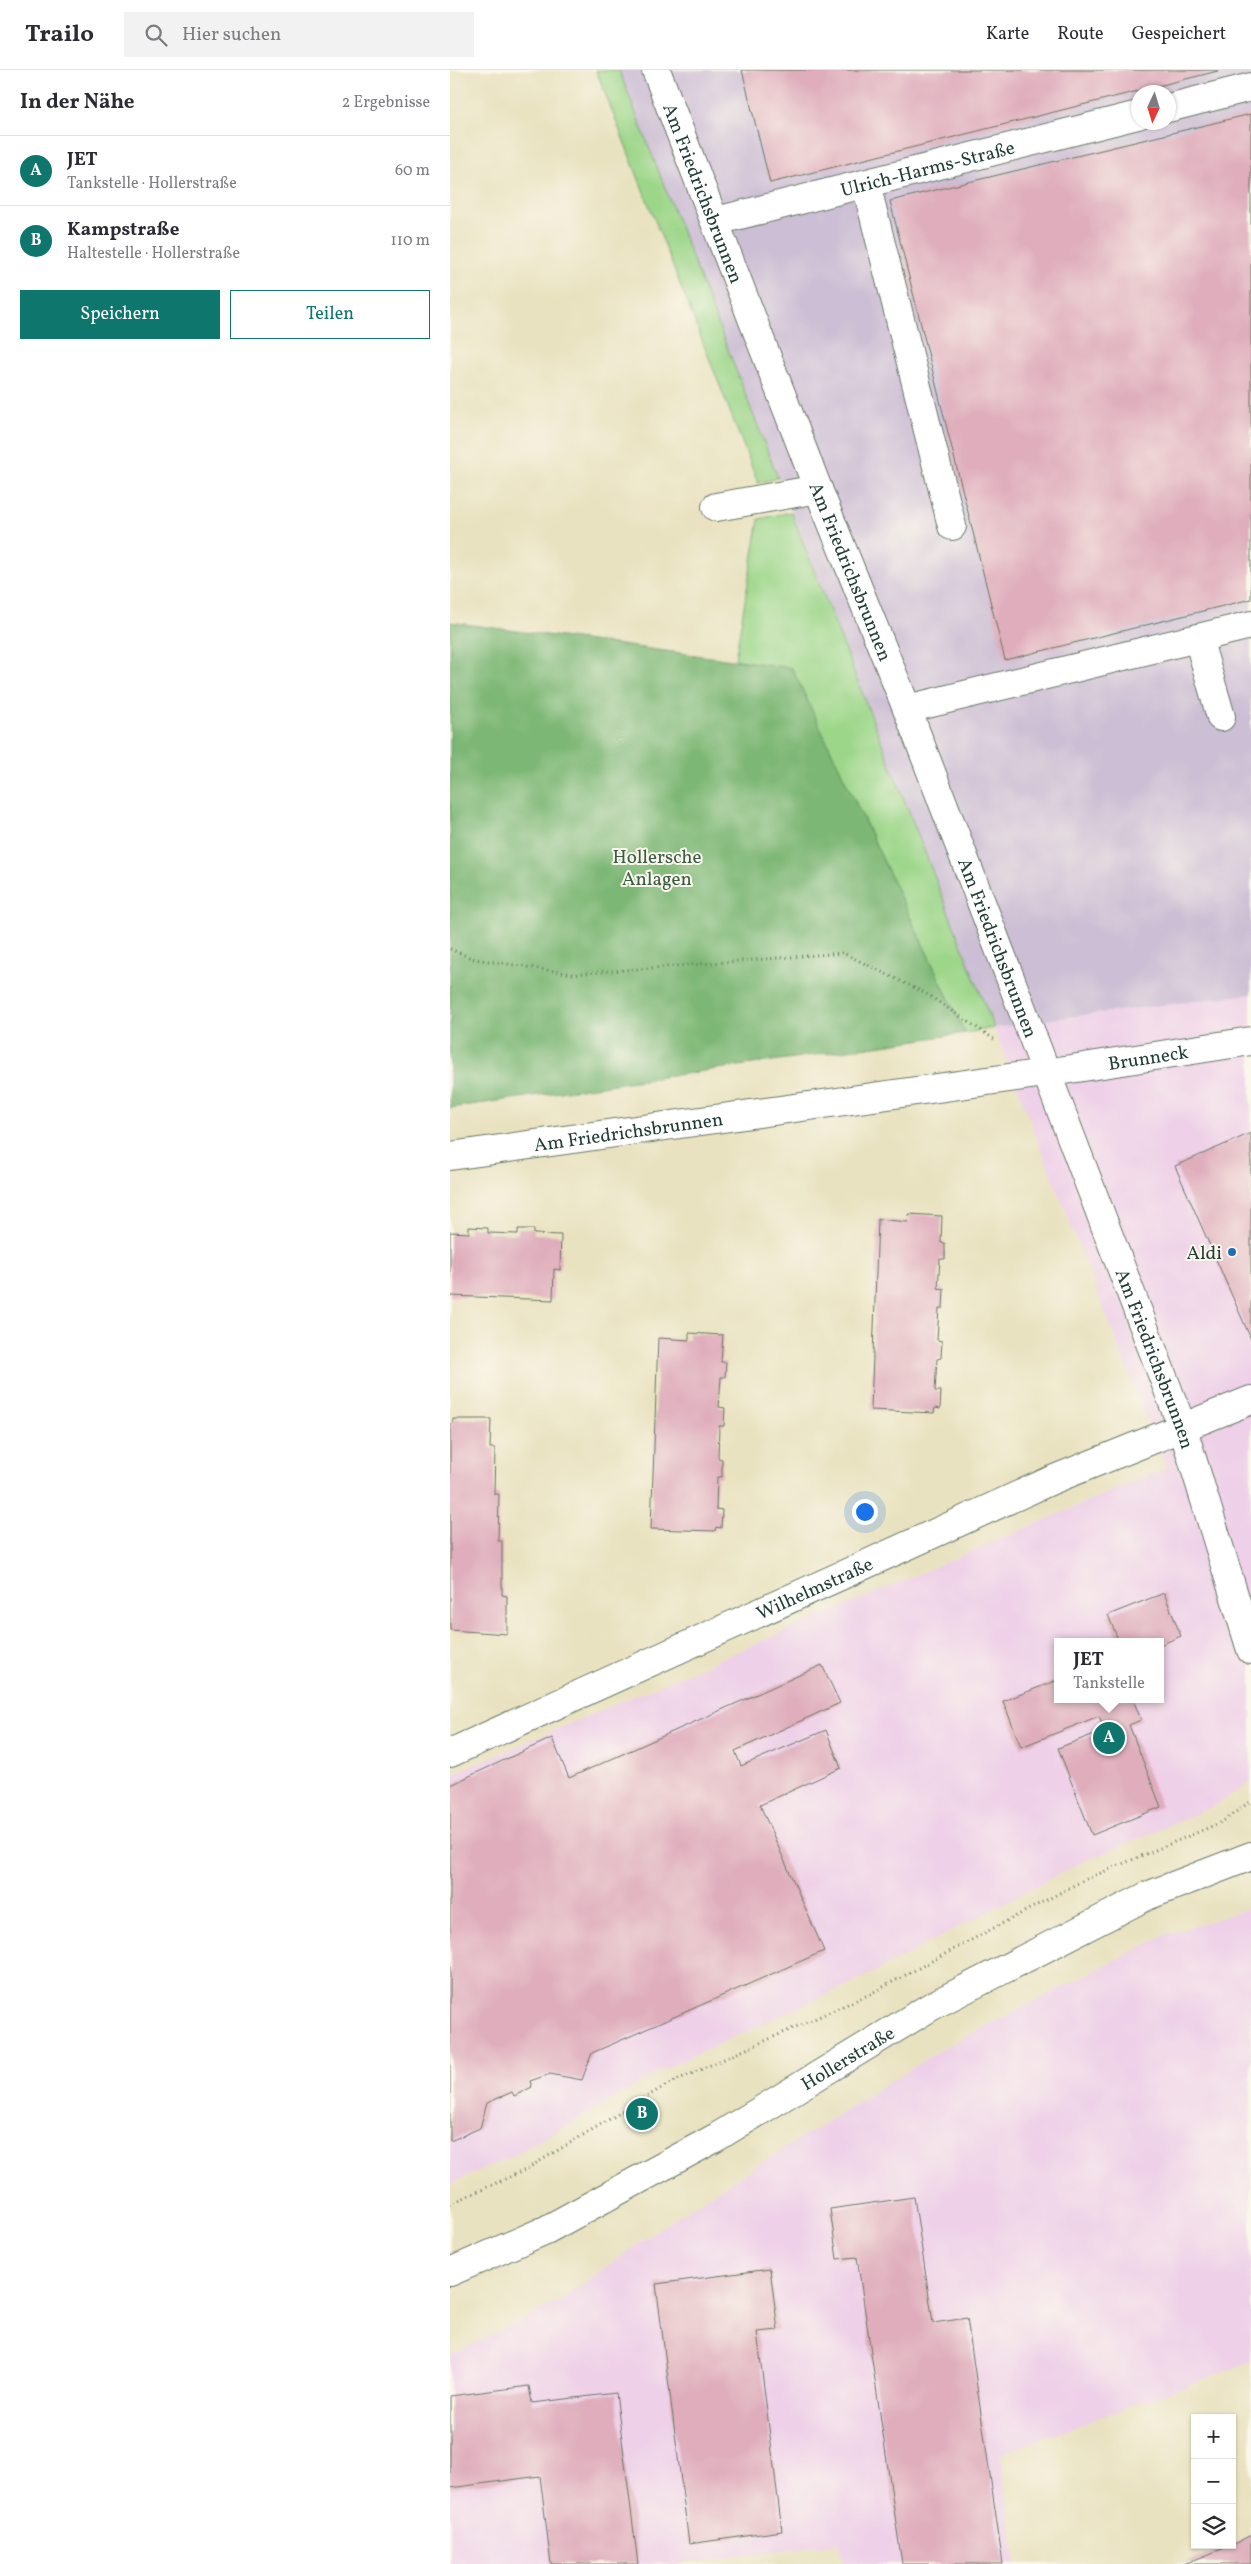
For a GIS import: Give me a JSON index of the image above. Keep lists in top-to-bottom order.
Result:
{
  "streets": {
    "street": [
      "Ulrich-Harms-Straße",
      "Am Friedrichsbrunnen",
      "Brunneck",
      "Wilhelmstraße",
      "Hollerstraße"
    ]
  },
  "crossings": [
    ["Ulrich-Harms-Straße", "Am Friedrichsbrunnen"],
    ["Am Friedrichsbrunnen", "Brunneck"],
    ["Am Friedrichsbrunnen", "Wilhelmstraße"]
  ],
  "parks": ["Hollersche Anlagen"],
  "places": ["Aldi"],
  "north": "bottom",
  "page": {
    "header": "Trailo",
    "search": "Hier suchen",
    "nav": ["Karte", "Route", "Gespeichert"],
    "heading": ["In der Nähe", "2 Ergebnisse"],
    "list": [
      {
        "mark": "A",
        "name": "JET",
        "note": "Tankstelle · Hollerstraße",
        "value": "60 m"
      },
      {
        "mark": "B",
        "name": "Kampstraße",
        "note": "Haltestelle · Hollerstraße",
        "value": "110 m"
      }
    ],
    "buttons": ["Speichern", "Teilen"],
    "popup": ["JET", "Tankstelle"],
    "pins": ["A", "B"],
    "map_buttons": ["+", "−"]
  }
}
